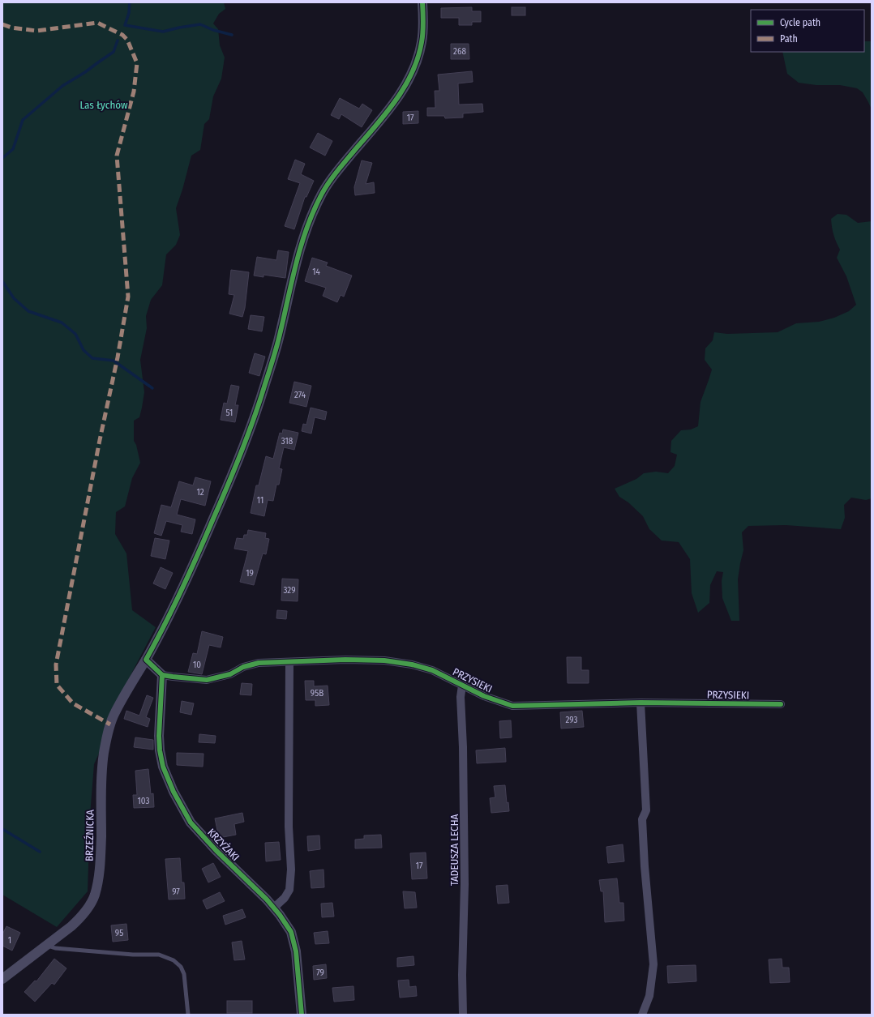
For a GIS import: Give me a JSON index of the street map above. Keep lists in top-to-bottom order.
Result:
{
  "streets": {
    "street": [
      "PRZYSIEKI",
      "BRZEŹNICKA",
      "KRZYŻAKI",
      "TADEUSZA LECHA"
    ]
  },
  "crossings": [
    ["PRZYSIEKI", "KRZYŻAKI"],
    ["PRZYSIEKI", "TADEUSZA LECHA"]
  ],
  "parks": ["Las Łychów"],
  "house_numbers": [
    "268",
    "17",
    "14",
    "274",
    "51",
    "318",
    "12",
    "11",
    "19",
    "329",
    "10",
    "95B",
    "293",
    "103",
    "17",
    "97",
    "95",
    "1",
    "79"
  ],
  "legend": ["Cycle path", "Path"]
}
